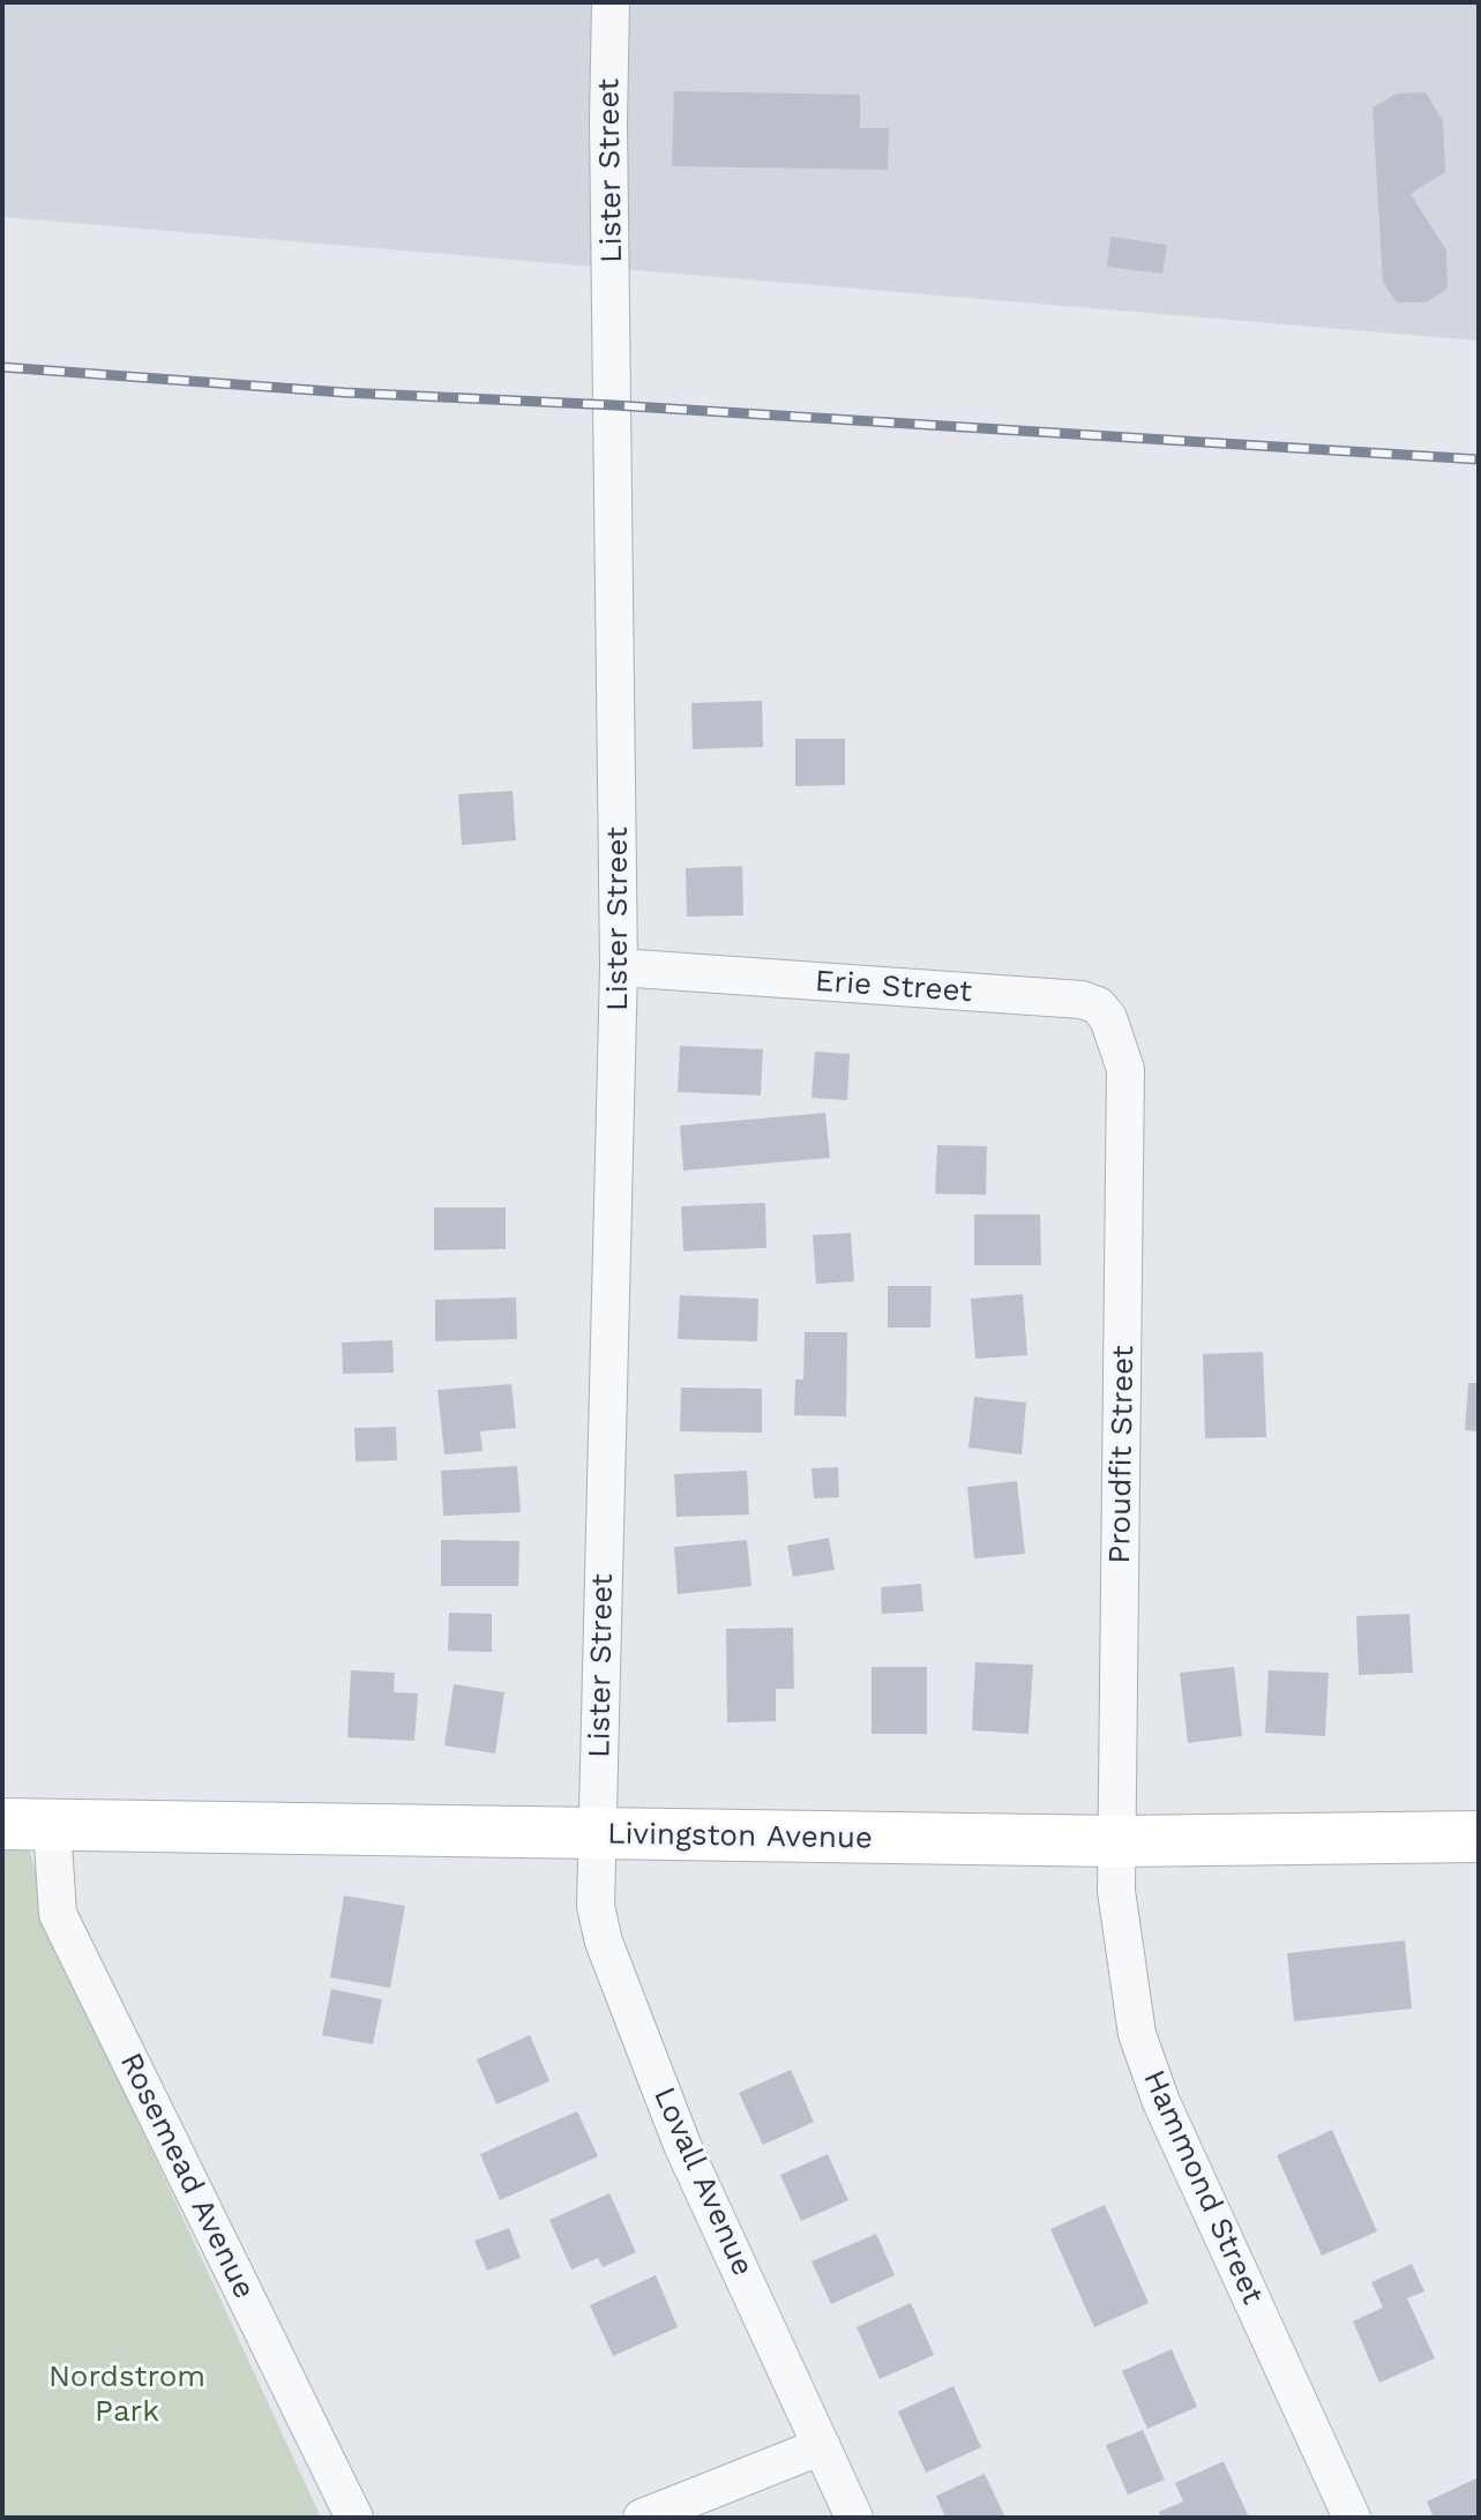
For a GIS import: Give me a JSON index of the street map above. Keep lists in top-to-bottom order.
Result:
{
  "streets": {
    "street": [
      "Lister Street",
      "Erie Street",
      "Proudfit Street",
      "Livingston Avenue",
      "Rosemead Avenue",
      "Lovall Avenue",
      "Hammond Street"
    ]
  },
  "crossings": [
    ["Lister Street", "Erie Street"],
    ["Lister Street", "Livingston Avenue"],
    ["Lister Street", "Lovall Avenue"],
    ["Erie Street", "Proudfit Street"],
    ["Proudfit Street", "Livingston Avenue"],
    ["Proudfit Street", "Hammond Street"],
    ["Livingston Avenue", "Rosemead Avenue"],
    ["Livingston Avenue", "Lovall Avenue"],
    ["Livingston Avenue", "Hammond Street"]
  ],
  "parks": ["Nordstrom Park"]
}
